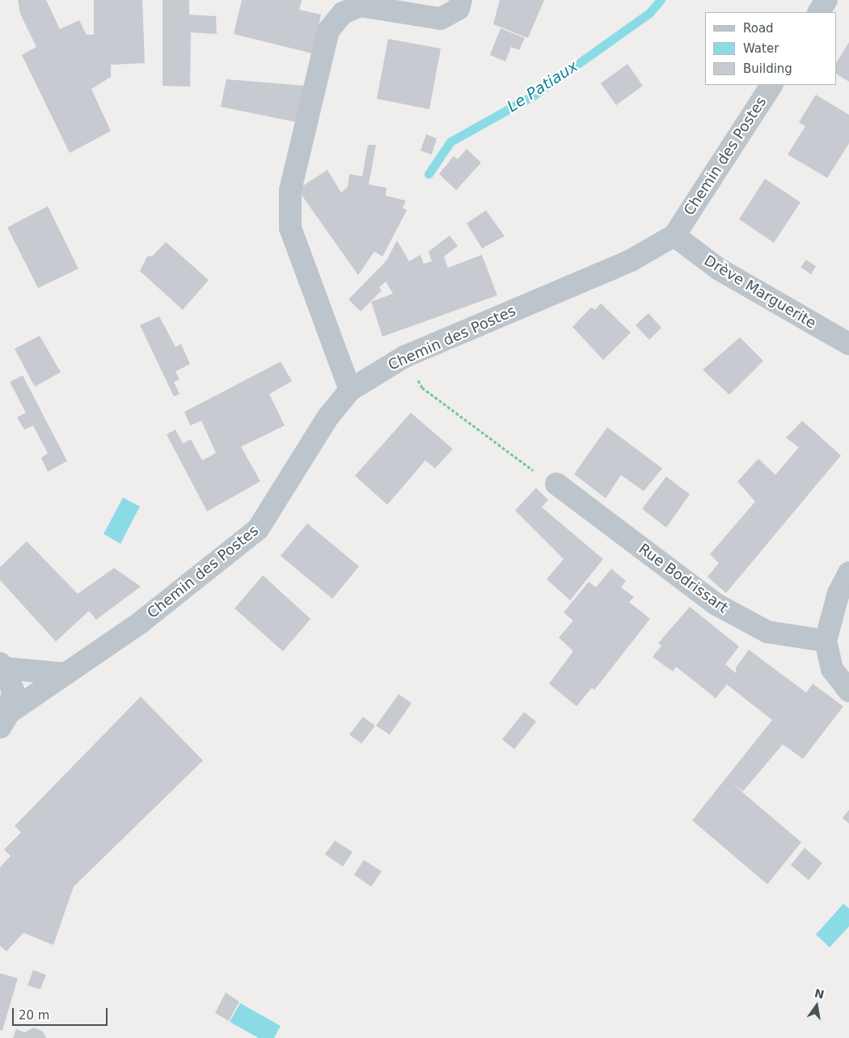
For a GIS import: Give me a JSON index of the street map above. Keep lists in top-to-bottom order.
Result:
{
  "streets": {
    "street": ["Chemin des Postes", "Drève Marguerite", "Rue Bodrissart"]
  },
  "crossings": [
    ["Chemin des Postes", "Drève Marguerite"]
  ],
  "water": ["Le Patiaux"],
  "legend": ["Road", "Water", "Building"],
  "scale_bar": "20 m",
  "north": "top"
}
